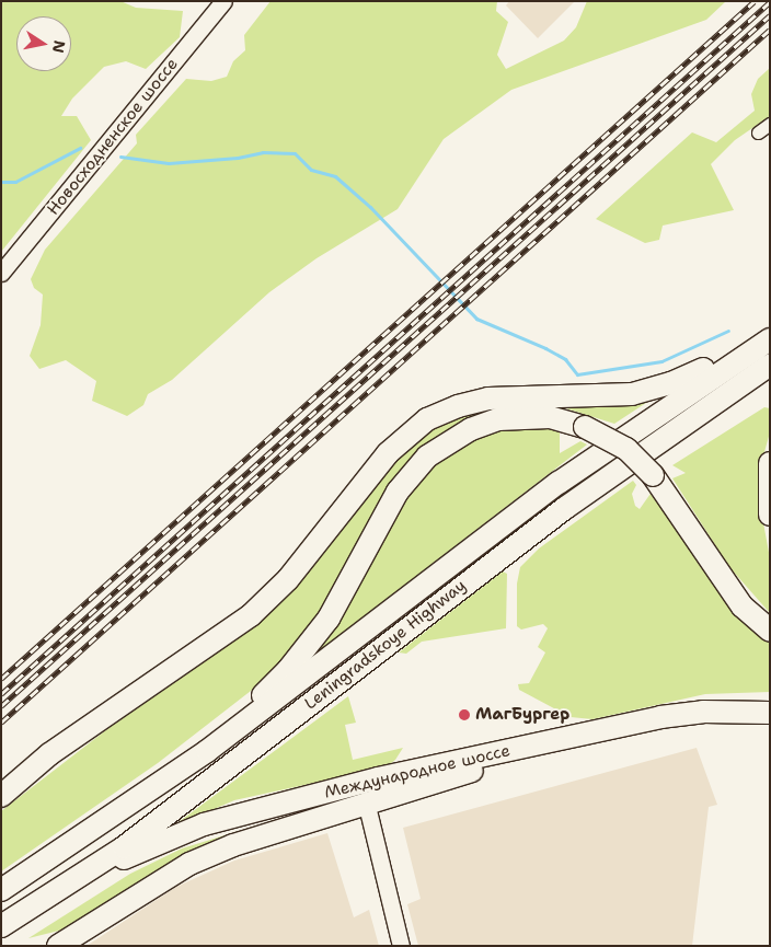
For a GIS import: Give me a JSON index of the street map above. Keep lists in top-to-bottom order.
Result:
{
  "streets": {
    "highway": ["Leningradskoye Highway", "Международное шоссе"],
    "main road": ["Новосходненское шоссе"]
  },
  "crossings": [
    ["Leningradskoye Highway", "Международное шоссе"]
  ],
  "places": ["МагБургер"],
  "north": "right"
}
